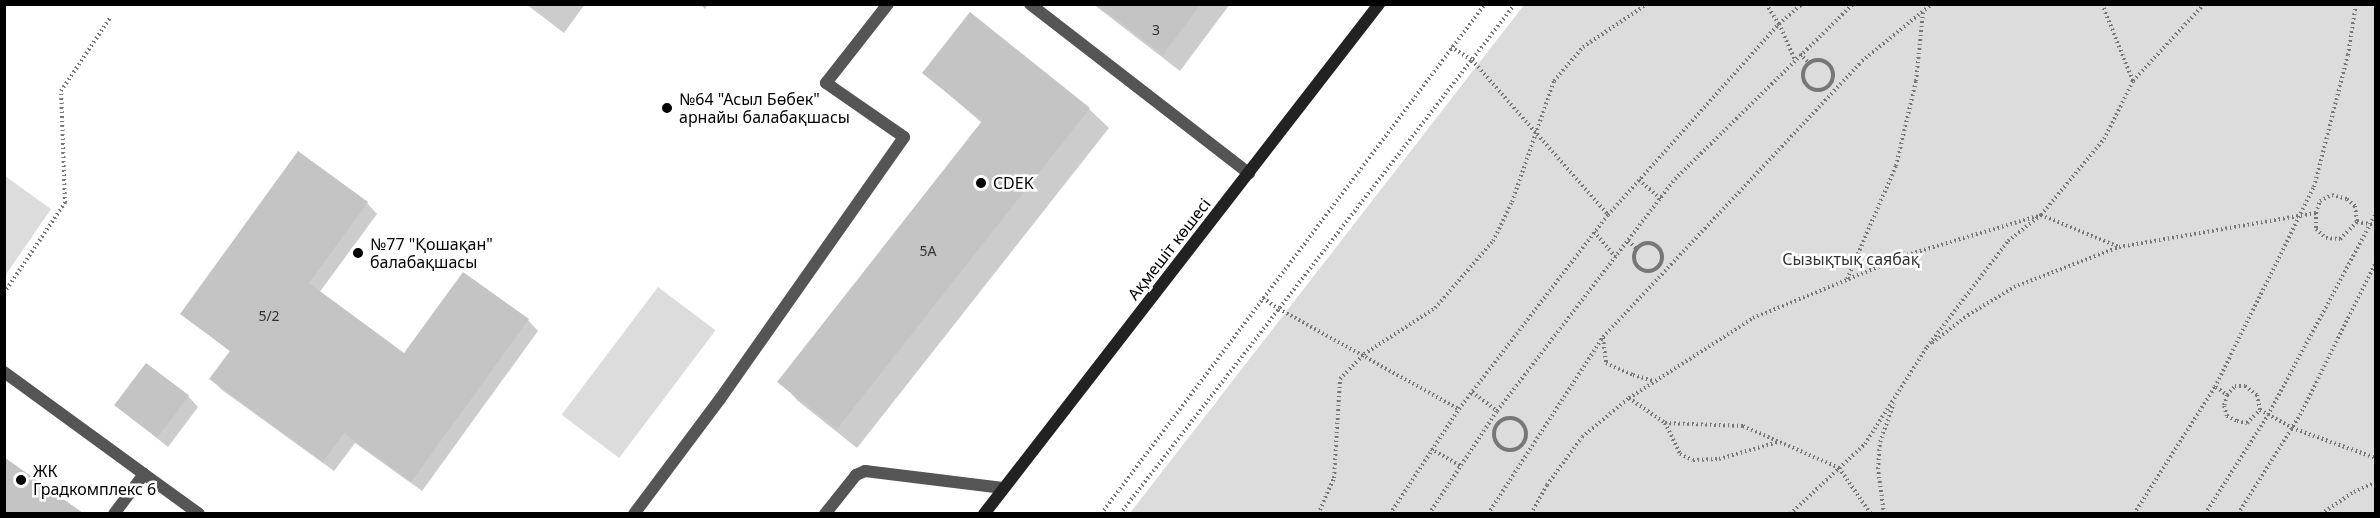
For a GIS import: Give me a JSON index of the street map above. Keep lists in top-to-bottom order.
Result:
{
  "streets": {
    "main road": ["Ақмешіт көшесі"]
  },
  "parks": ["Сызықтық саябақ"],
  "places": [
    "№64 \"Асыл Бөбек\" арнайы балабақшасы",
    "CDEK",
    "№77 \"Қошақан\" балабақшасы",
    "ЖК Градкомплекс 6"
  ],
  "house_numbers": ["3", "5А", "5/2"]
}
